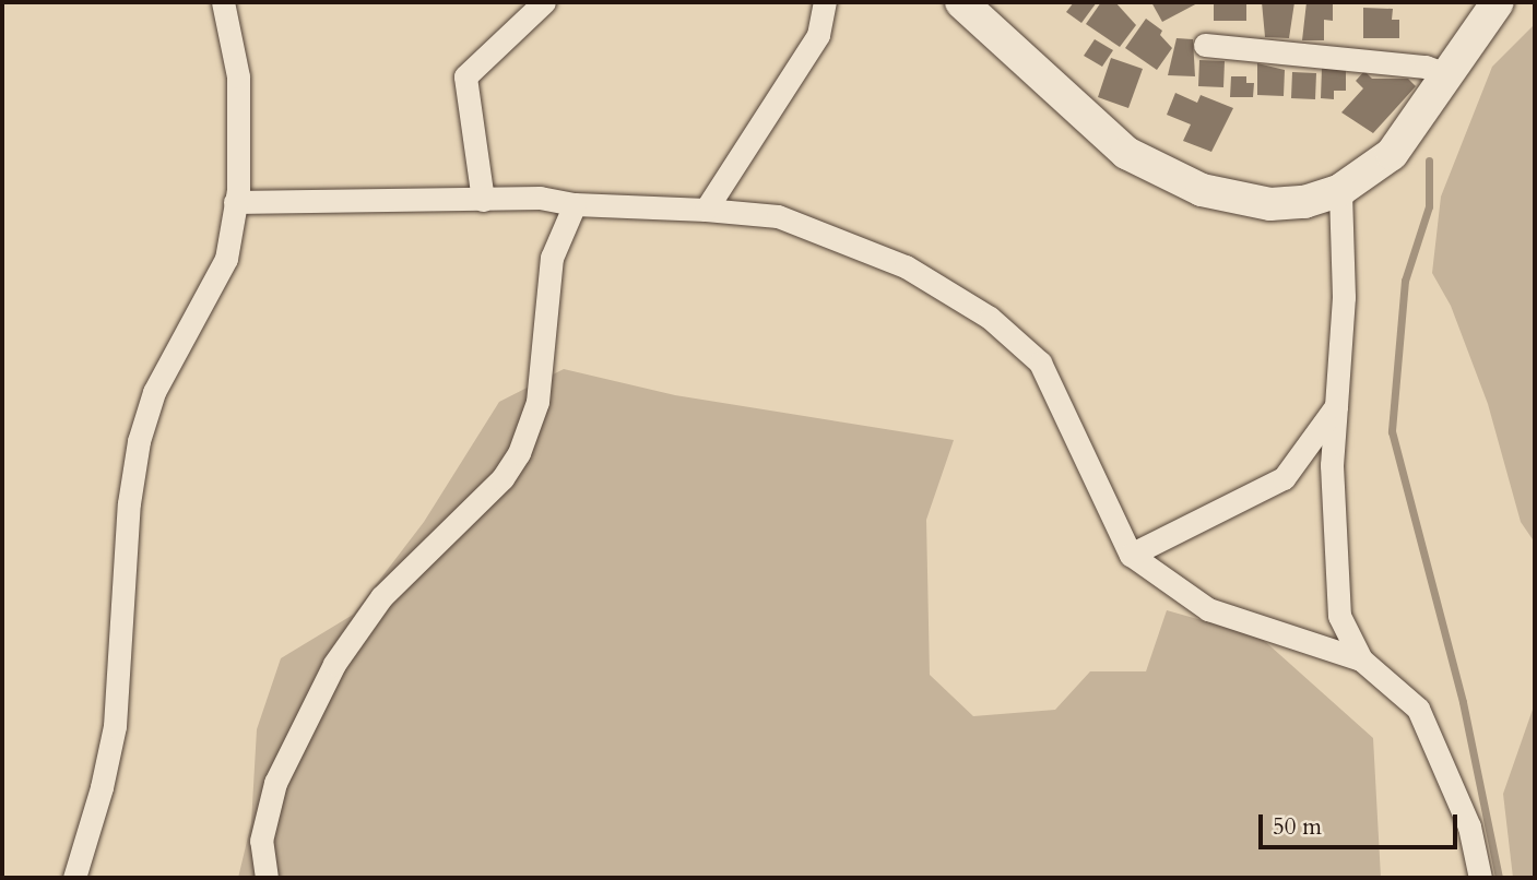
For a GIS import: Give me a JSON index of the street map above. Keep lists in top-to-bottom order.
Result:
{
  "scale_bar": "50 m"
}
